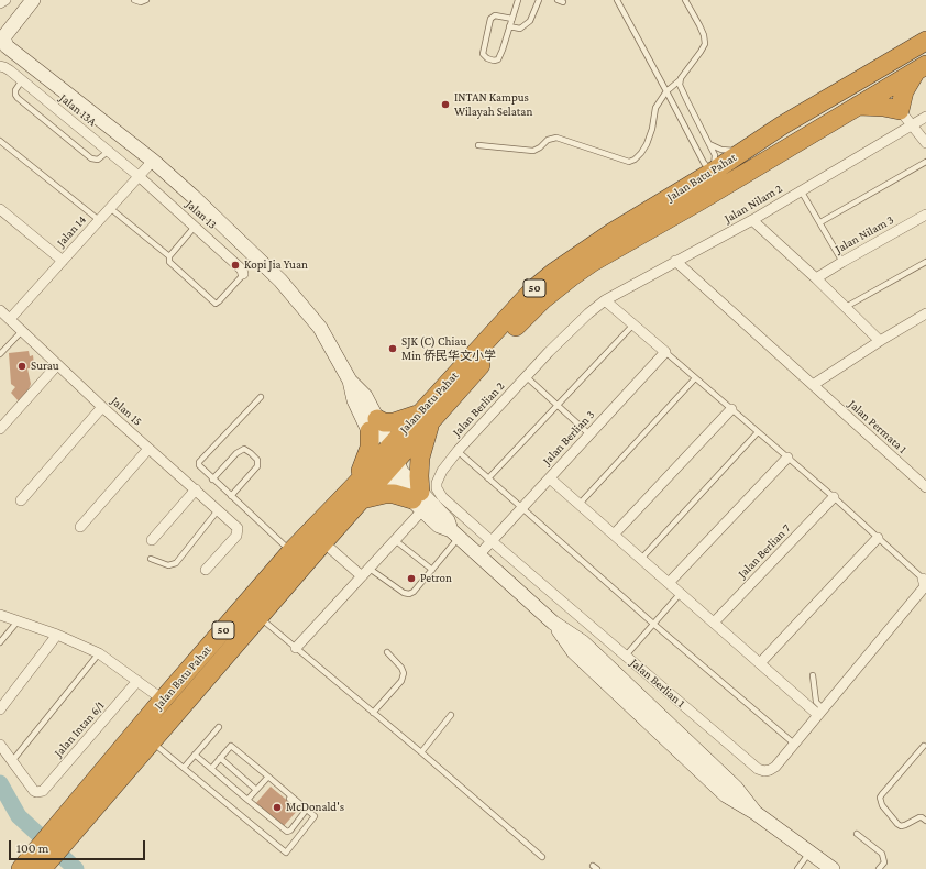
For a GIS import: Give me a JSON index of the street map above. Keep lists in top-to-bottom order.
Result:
{
  "streets": {
    "highway": ["Jalan Batu Pahat", "50"],
    "street": [
      "Jalan 13A",
      "Jalan Nilam 2",
      "Jalan 13",
      "Jalan 14",
      "Jalan Nilam 3",
      "Jalan Berlian 2",
      "Jalan 15",
      "Jalan Permata 1",
      "Jalan Berlian 3",
      "Jalan Berlian 7",
      "Jalan Berlian 1",
      "Jalan Intan 6/1"
    ]
  },
  "crossings": [
    ["Jalan 13A", "Jalan 13"],
    ["Jalan 13A", "Jalan 14"],
    ["Jalan Nilam 2", "Jalan Berlian 2"],
    ["Jalan Nilam 2", "Jalan Permata 1"],
    ["Jalan 13", "Jalan 14"],
    ["Jalan 14", "Jalan 15"],
    ["Jalan Berlian 2", "Jalan Berlian 3"],
    ["Jalan Berlian 2", "Jalan Berlian 1"],
    ["Jalan Berlian 3", "Jalan Berlian 1"]
  ],
  "places": [
    "INTAN Kampus Wilayah Selatan",
    "Kopi Jia Yuan",
    "SJK (C) Chiau Min 侨民华文小学",
    "Surau",
    "Petron",
    "McDonald's"
  ],
  "scale_bar": "100 m"
}
